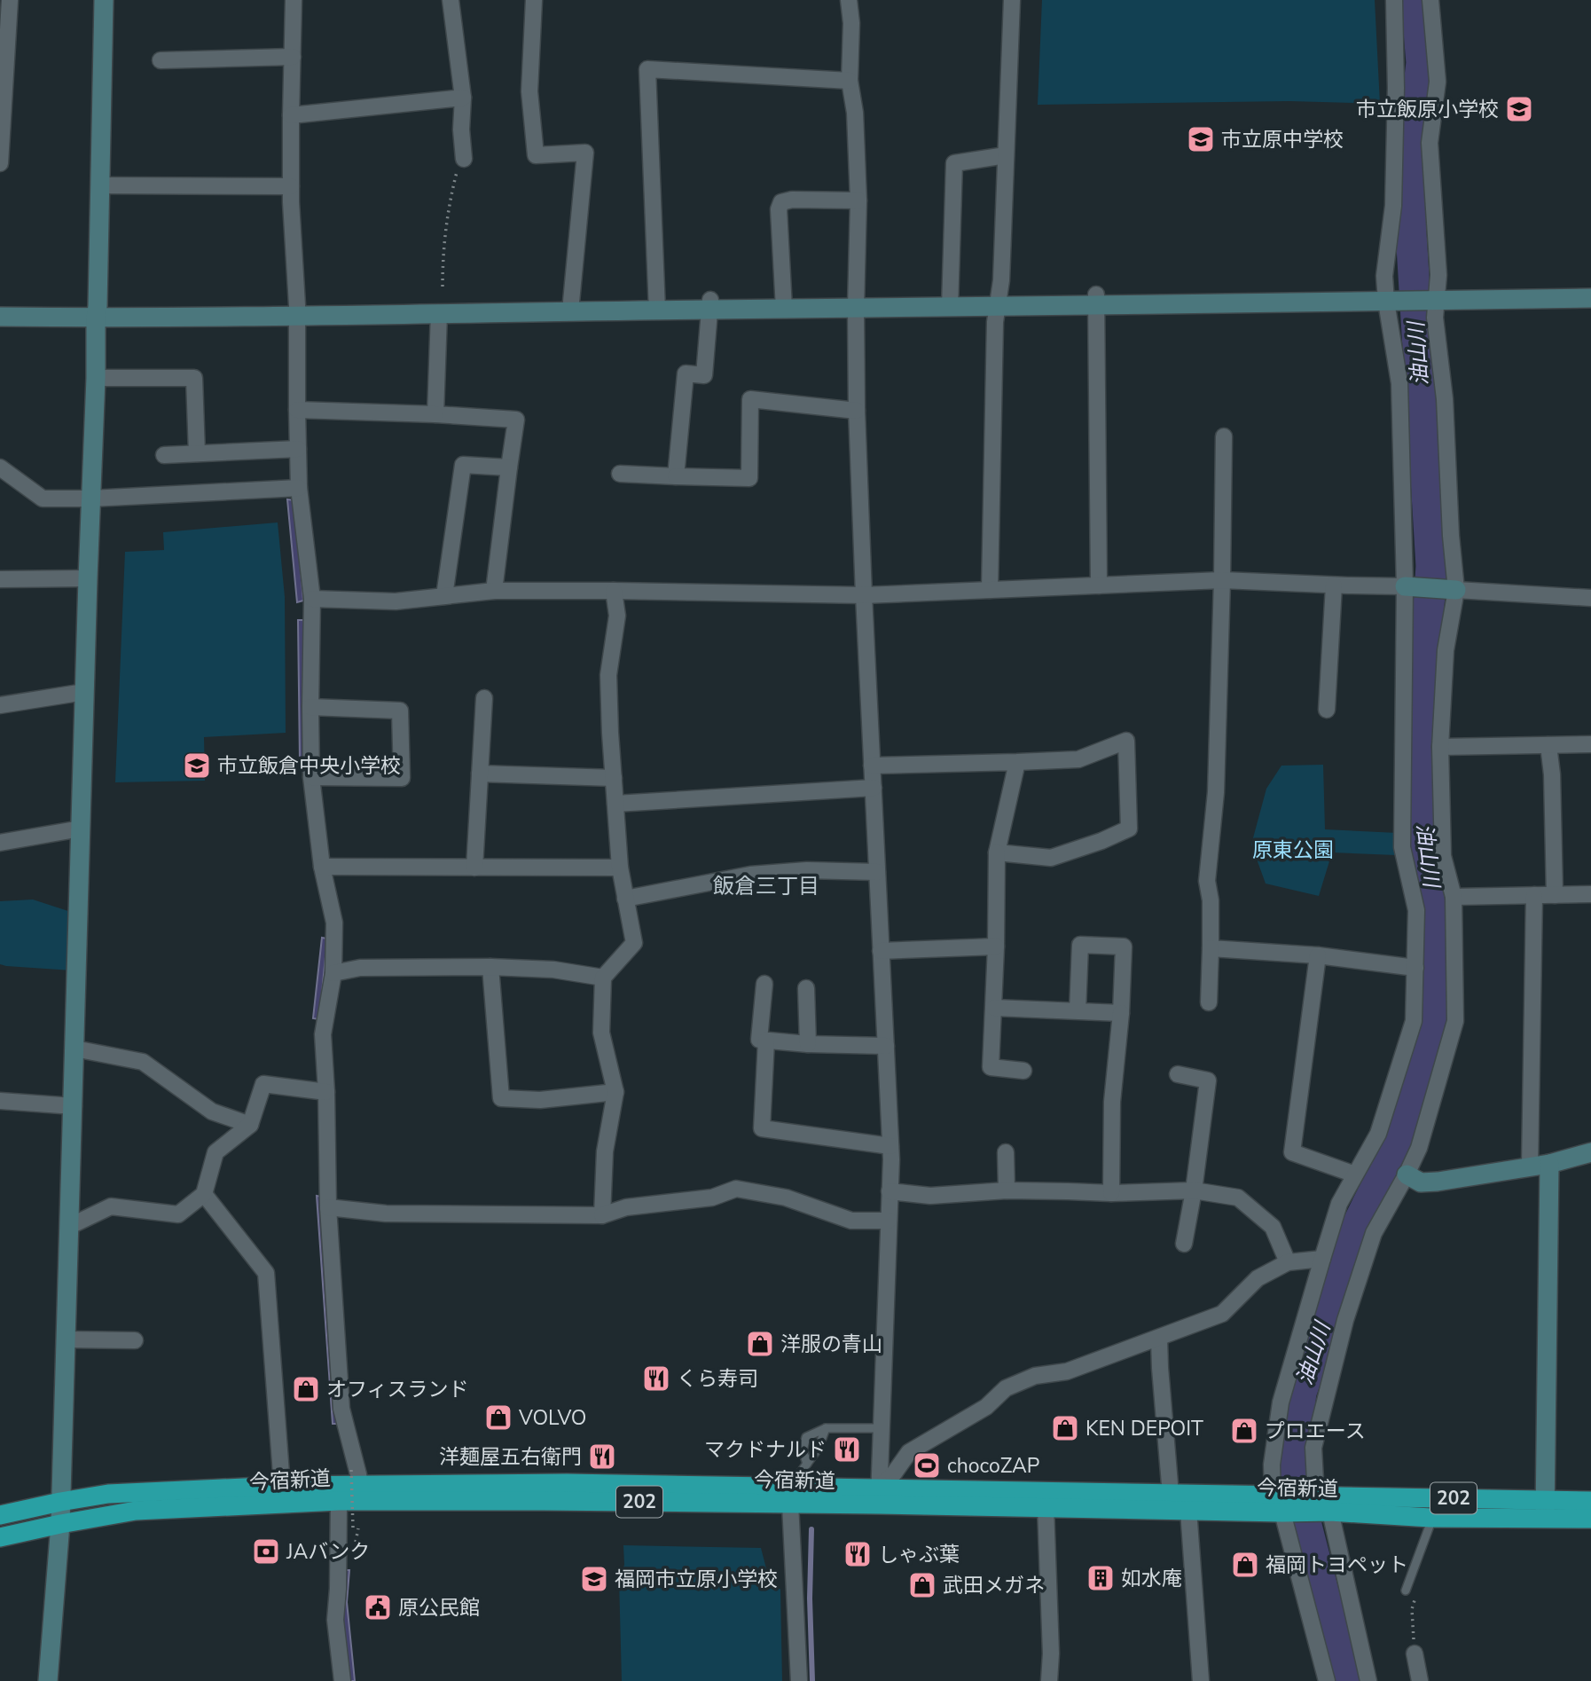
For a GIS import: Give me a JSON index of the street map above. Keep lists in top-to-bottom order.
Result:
{
  "streets": {
    "highway": ["今宿新道", "202"]
  },
  "districts": ["飯倉三丁目"],
  "water": ["油山川"],
  "parks": ["原東公園"],
  "places": {
    "school or university": [
      "市立飯原小学校",
      "市立原中学校",
      "市立飯倉中央小学校",
      "福岡市立原小学校"
    ],
    "shop": [
      "洋服の青山",
      "オフィスランド",
      "VOLVO",
      "KEN DEPOIT",
      "プロエース",
      "福岡トヨペット",
      "武田メガネ"
    ],
    "restaurant": [
      "くら寿司",
      "マクドナルド",
      "洋麺屋五右衛門",
      "しゃぶ葉"
    ],
    "sports": ["chocoZAP"],
    "bank": ["JAバンク"],
    "building": ["如水庵"],
    "public building": ["原公民館"]
  }
}
